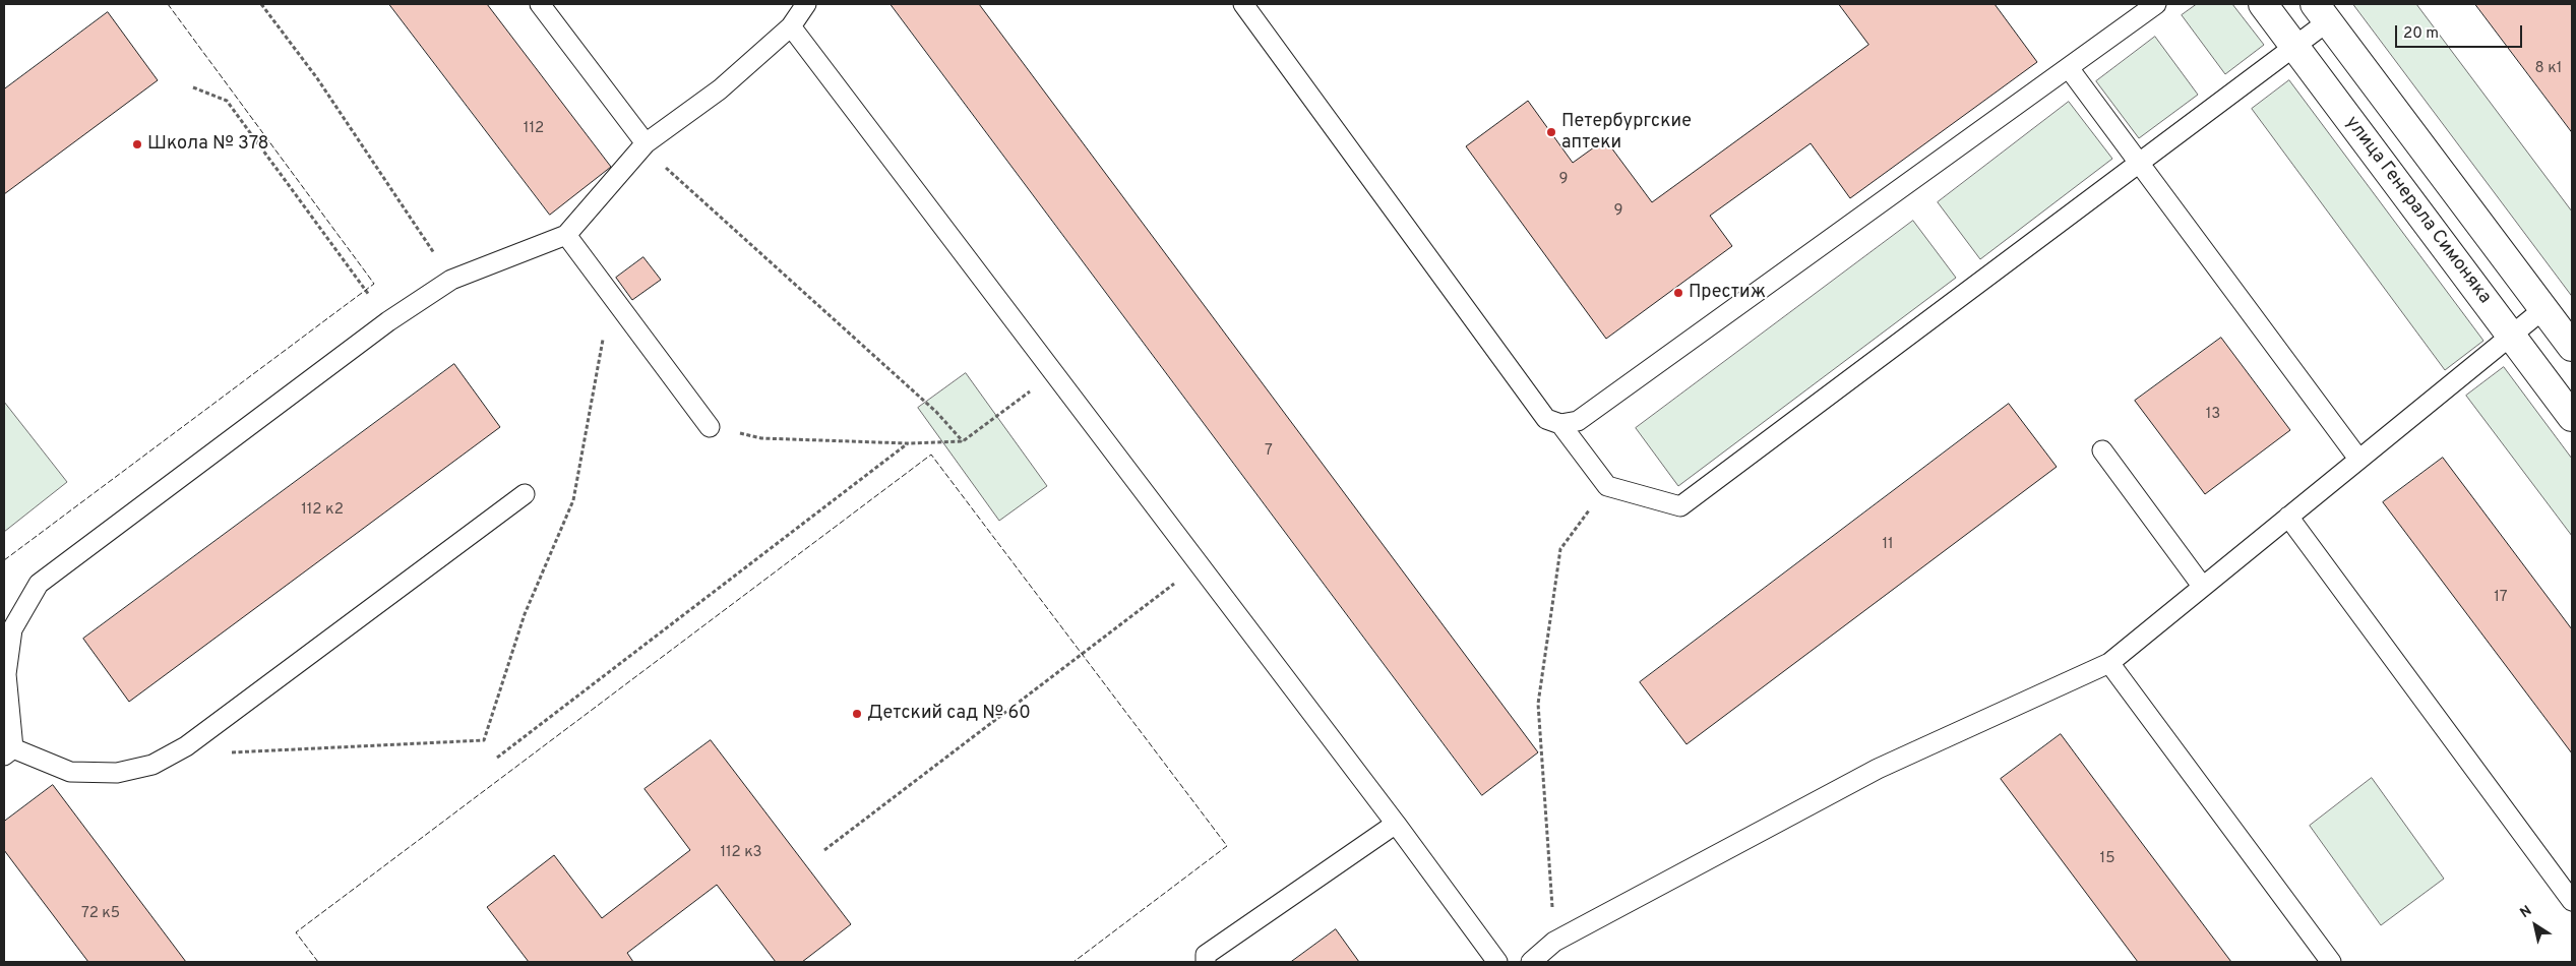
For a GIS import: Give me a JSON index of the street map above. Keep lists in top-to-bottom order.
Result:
{
  "streets": {
    "street": ["улица Генерала Симоняка"]
  },
  "places": [
    "Петербургские аптеки",
    "Школа № 378",
    "Престиж",
    "Детский сад № 60"
  ],
  "house_numbers": [
    "8 к1",
    "112",
    "9",
    "9",
    "13",
    "7",
    "112 к2",
    "11",
    "17",
    "112 к3",
    "15",
    "72 к5"
  ],
  "scale_bar": "20 m",
  "north": "top left"
}
